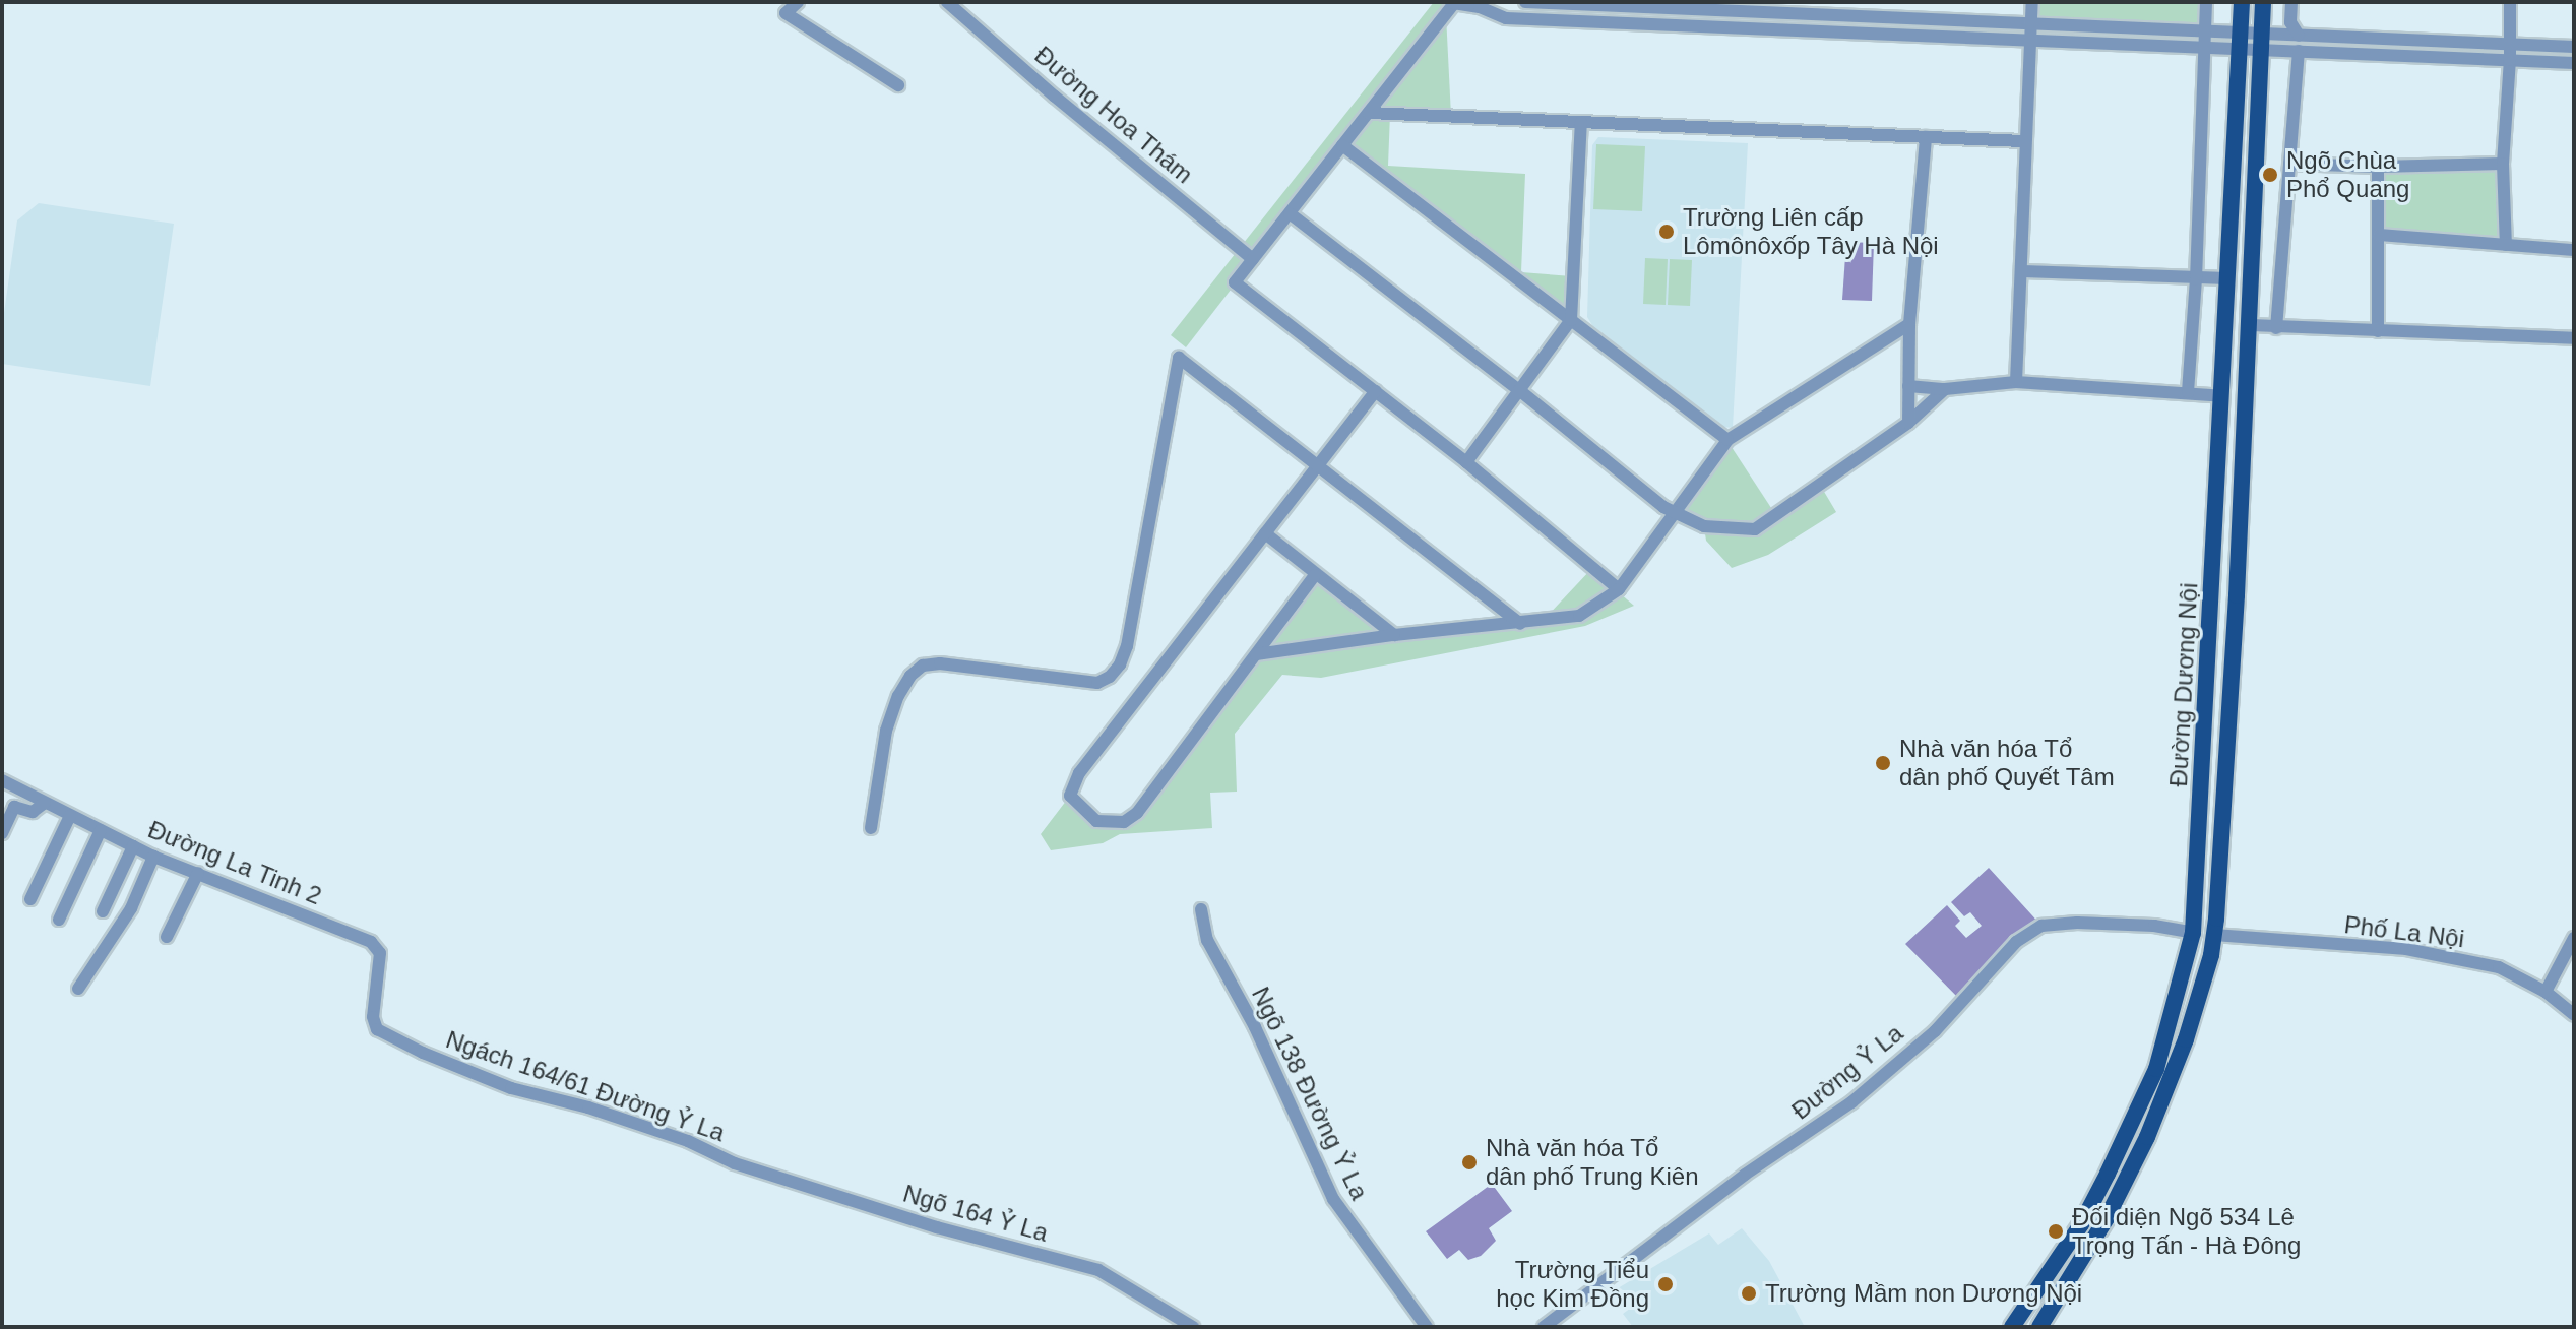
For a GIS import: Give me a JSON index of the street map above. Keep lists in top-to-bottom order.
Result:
{
  "streets": {
    "main road": ["Đường Dương Nội"],
    "street": [
      "Đường Hoa Thám",
      "Đường La Tinh 2",
      "Phố La Nội",
      "Đường Ỷ La",
      "Ngách 164/61 Đường Ỷ La",
      "Ngõ 138 Đường Ỷ La",
      "Ngõ 164 Ỷ La"
    ]
  },
  "crossings": [
    ["Đường Dương Nội", "Phố La Nội"],
    ["Đường Dương Nội", "Đường Ỷ La"],
    ["Đường La Tinh 2", "Ngách 164/61 Đường Ỷ La"],
    ["Ngách 164/61 Đường Ỷ La", "Ngõ 164 Ỷ La"]
  ],
  "places": [
    "Ngõ Chùa Phổ Quang",
    "Trường Liên cấp Lômônôxốp Tây Hà Nội",
    "Nhà văn hóa Tổ dân phố Quyết Tâm",
    "Nhà văn hóa Tổ dân phố Trung Kiên",
    "Đối diện Ngõ 534 Lê Trọng Tấn - Hà Đông",
    "Trường Tiểu học Kim Đồng",
    "Trường Mầm non Dương Nội"
  ]
}
